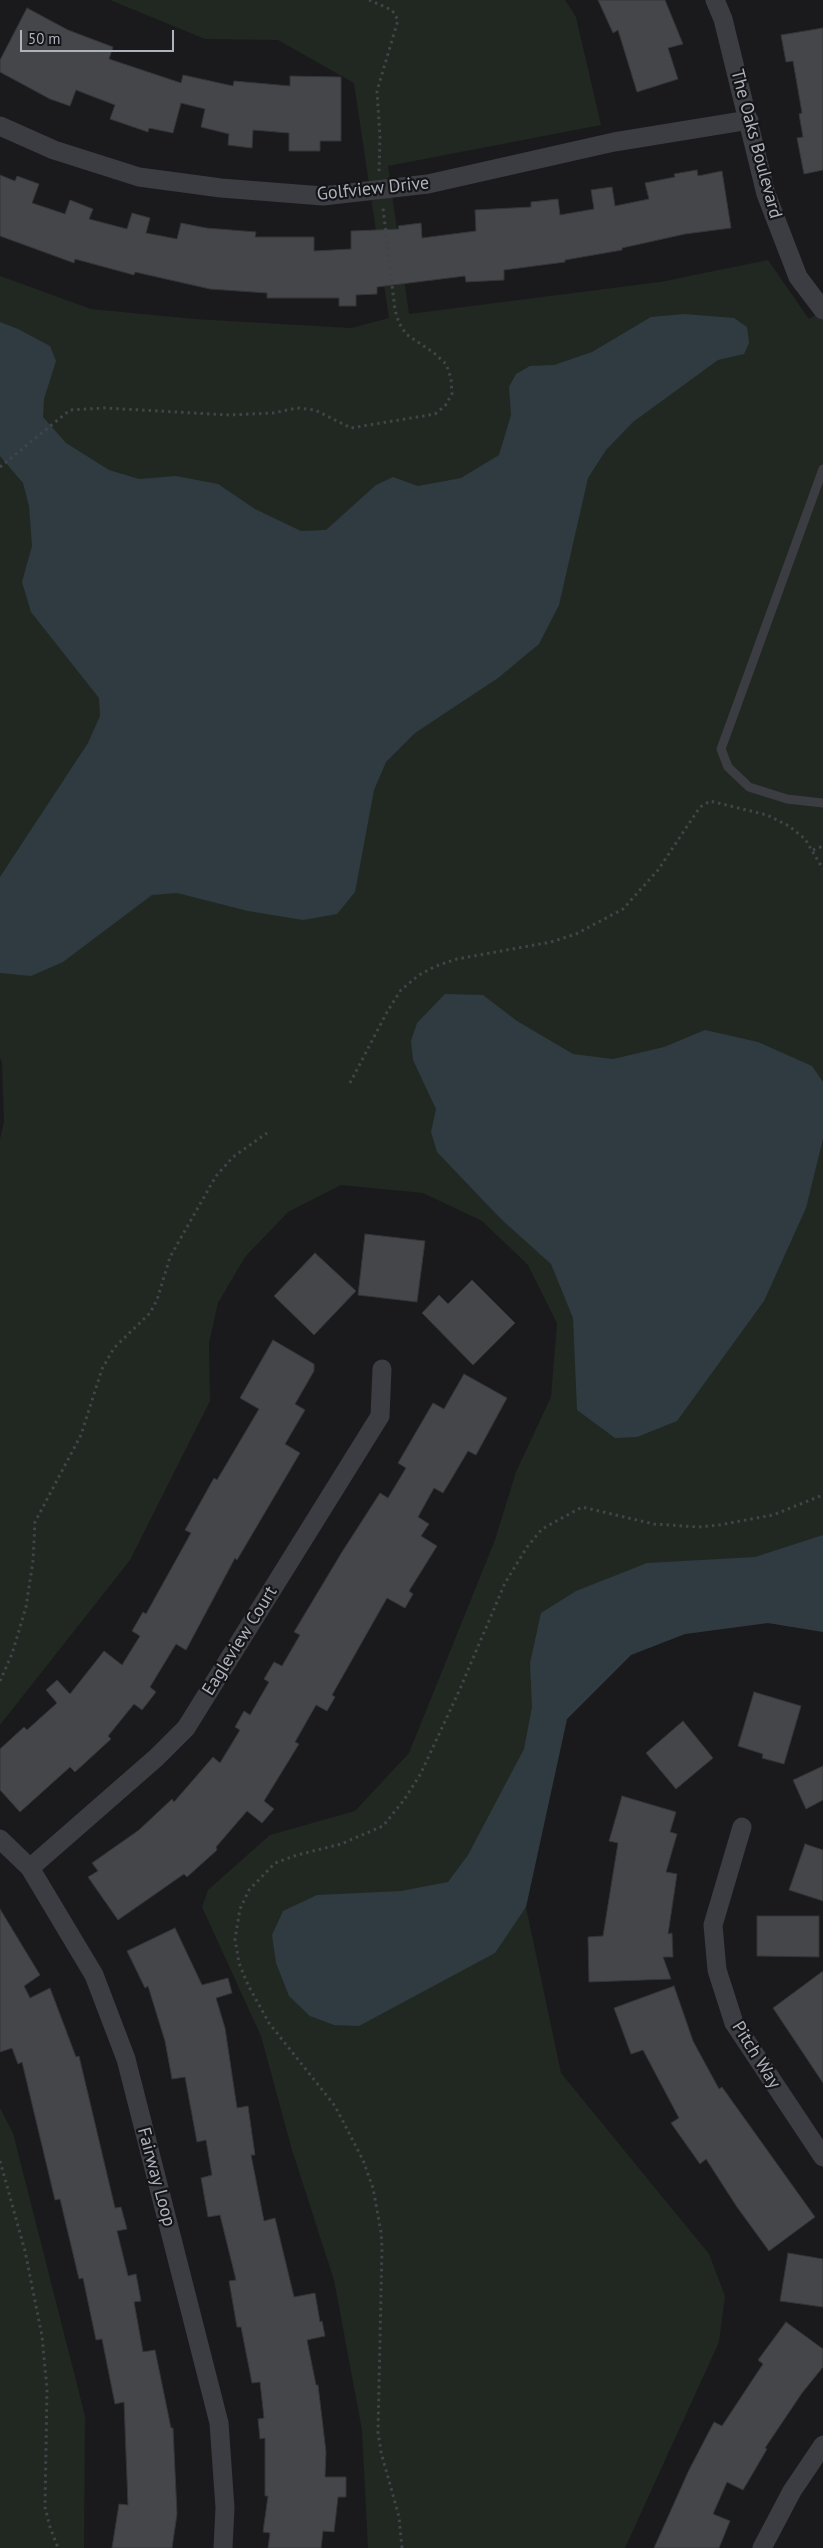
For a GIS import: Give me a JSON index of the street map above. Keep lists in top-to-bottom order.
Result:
{
  "streets": {
    "street": [
      "The Oaks Boulevard",
      "Golfview Drive",
      "Eagleview Court",
      "Pitch Way",
      "Fairway Loop"
    ]
  },
  "crossings": [
    ["The Oaks Boulevard", "Golfview Drive"],
    ["Eagleview Court", "Fairway Loop"]
  ],
  "scale_bar": "50 m"
}
